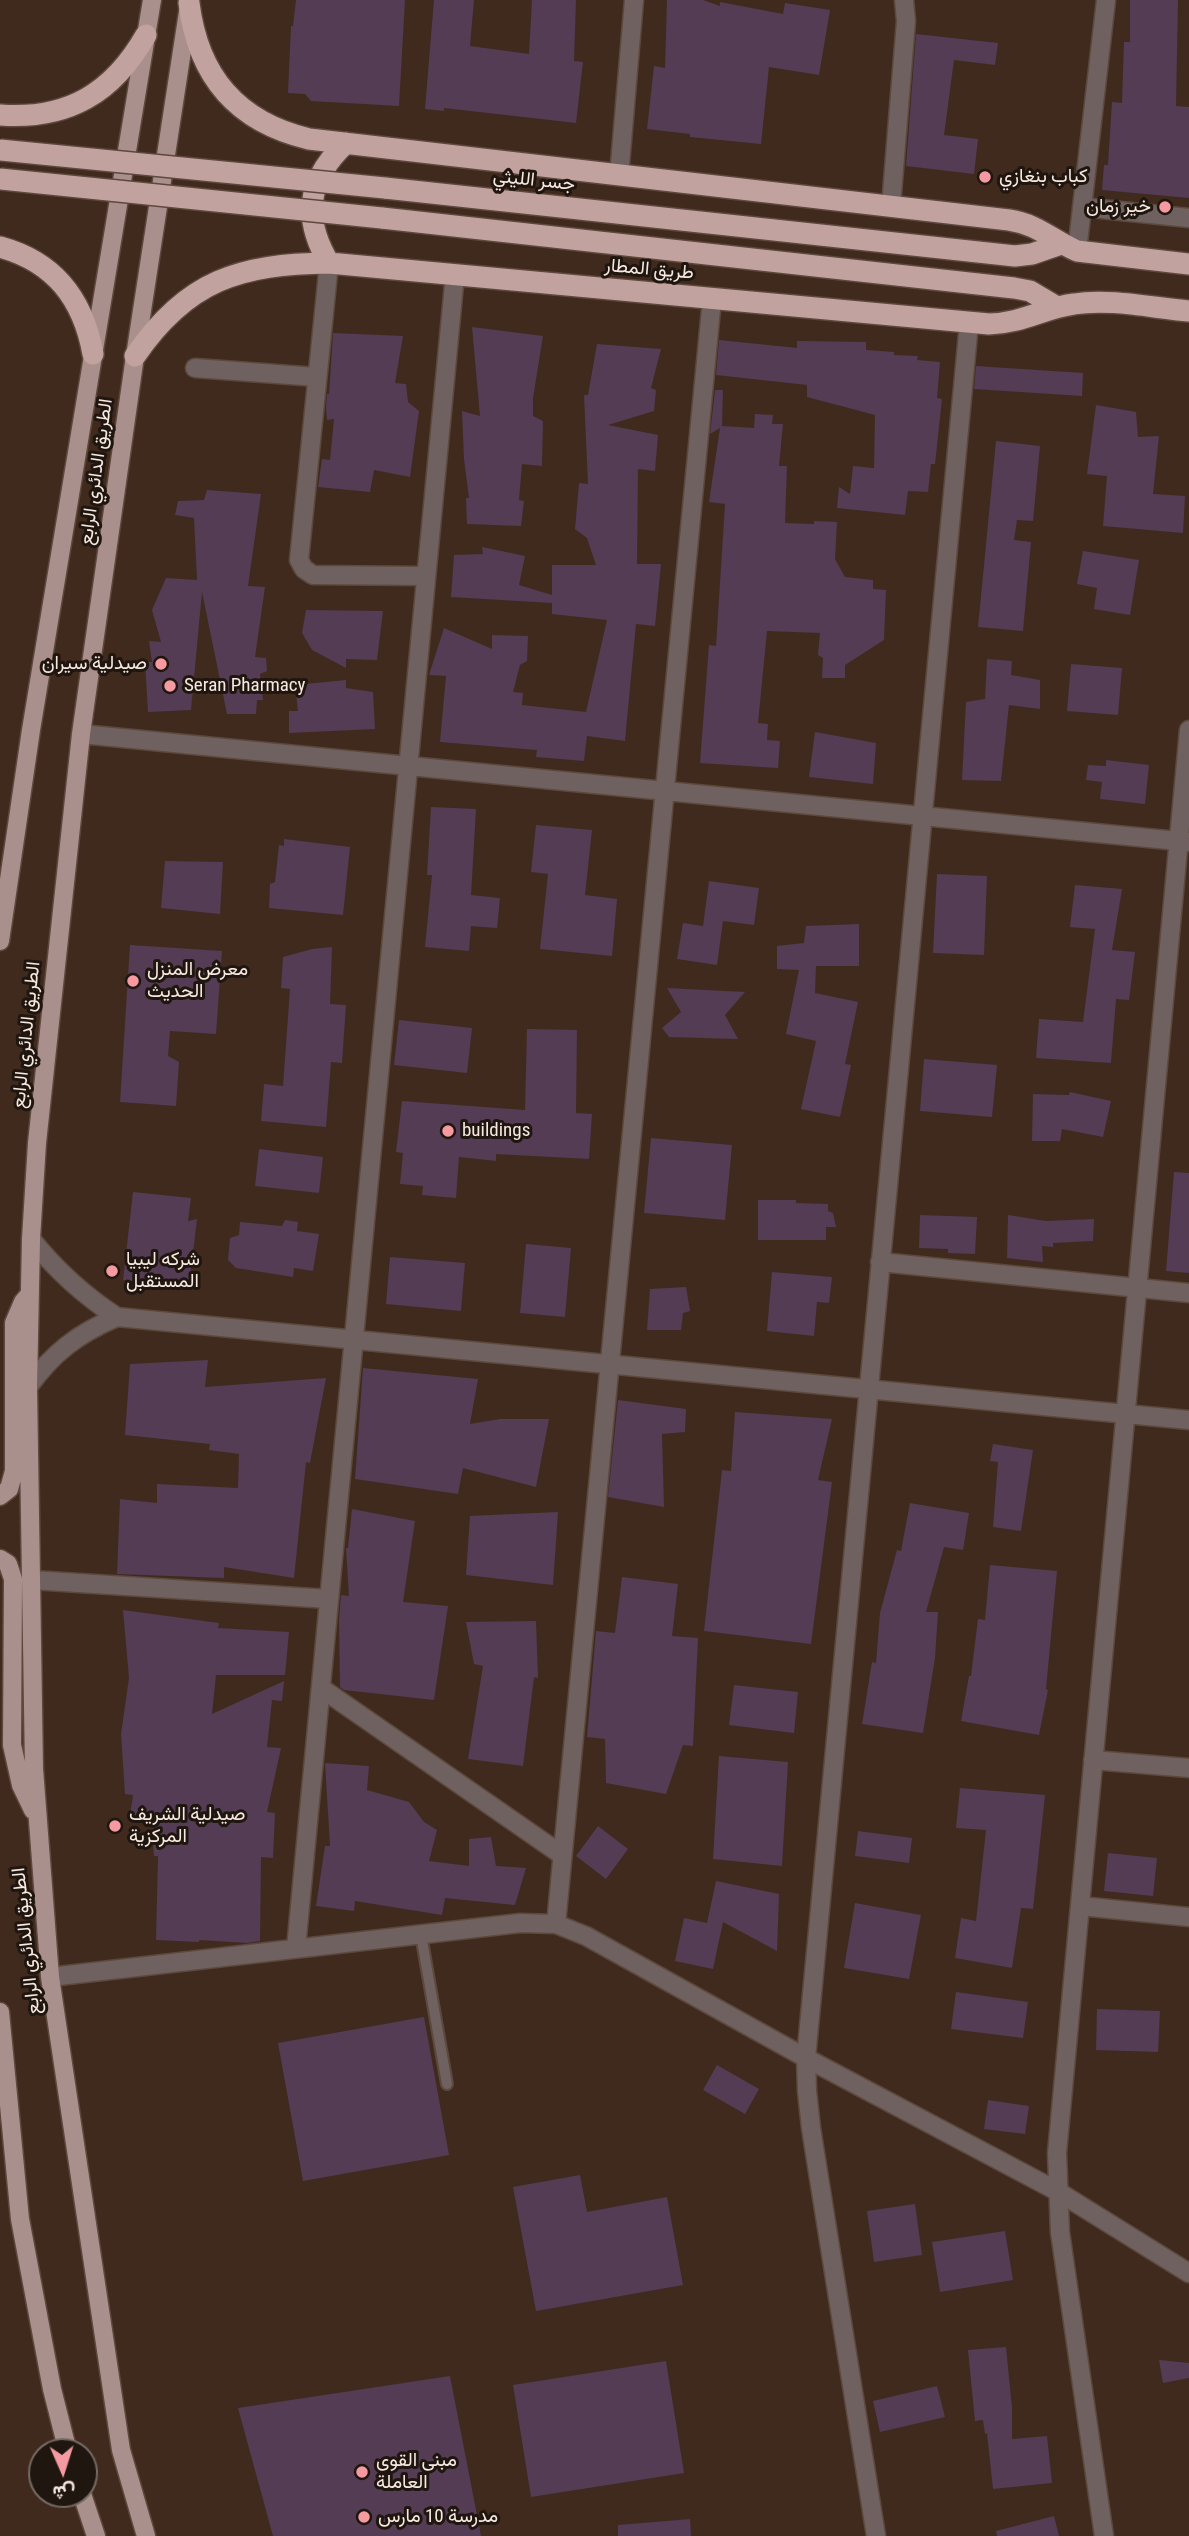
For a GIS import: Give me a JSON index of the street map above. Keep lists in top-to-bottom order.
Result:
{
  "streets": {
    "highway": ["جسر الليثي", "طريق المطار"],
    "main road": ["الطريق الدائري الرابع"]
  },
  "crossings": [
    ["طريق المطار", "الطريق الدائري الرابع"]
  ],
  "places": [
    "كباب بنغازي",
    "خير زمان",
    "صيدلية سيران",
    "Seran Pharmacy",
    "معرض المنزل الحديث",
    "buildings",
    "شركه ليبيا المستقبل",
    "صيدلية الشريف المركزية",
    "مبنى القوى العاملة",
    "مدرسة 10 مارس"
  ],
  "north": "bottom"
}
